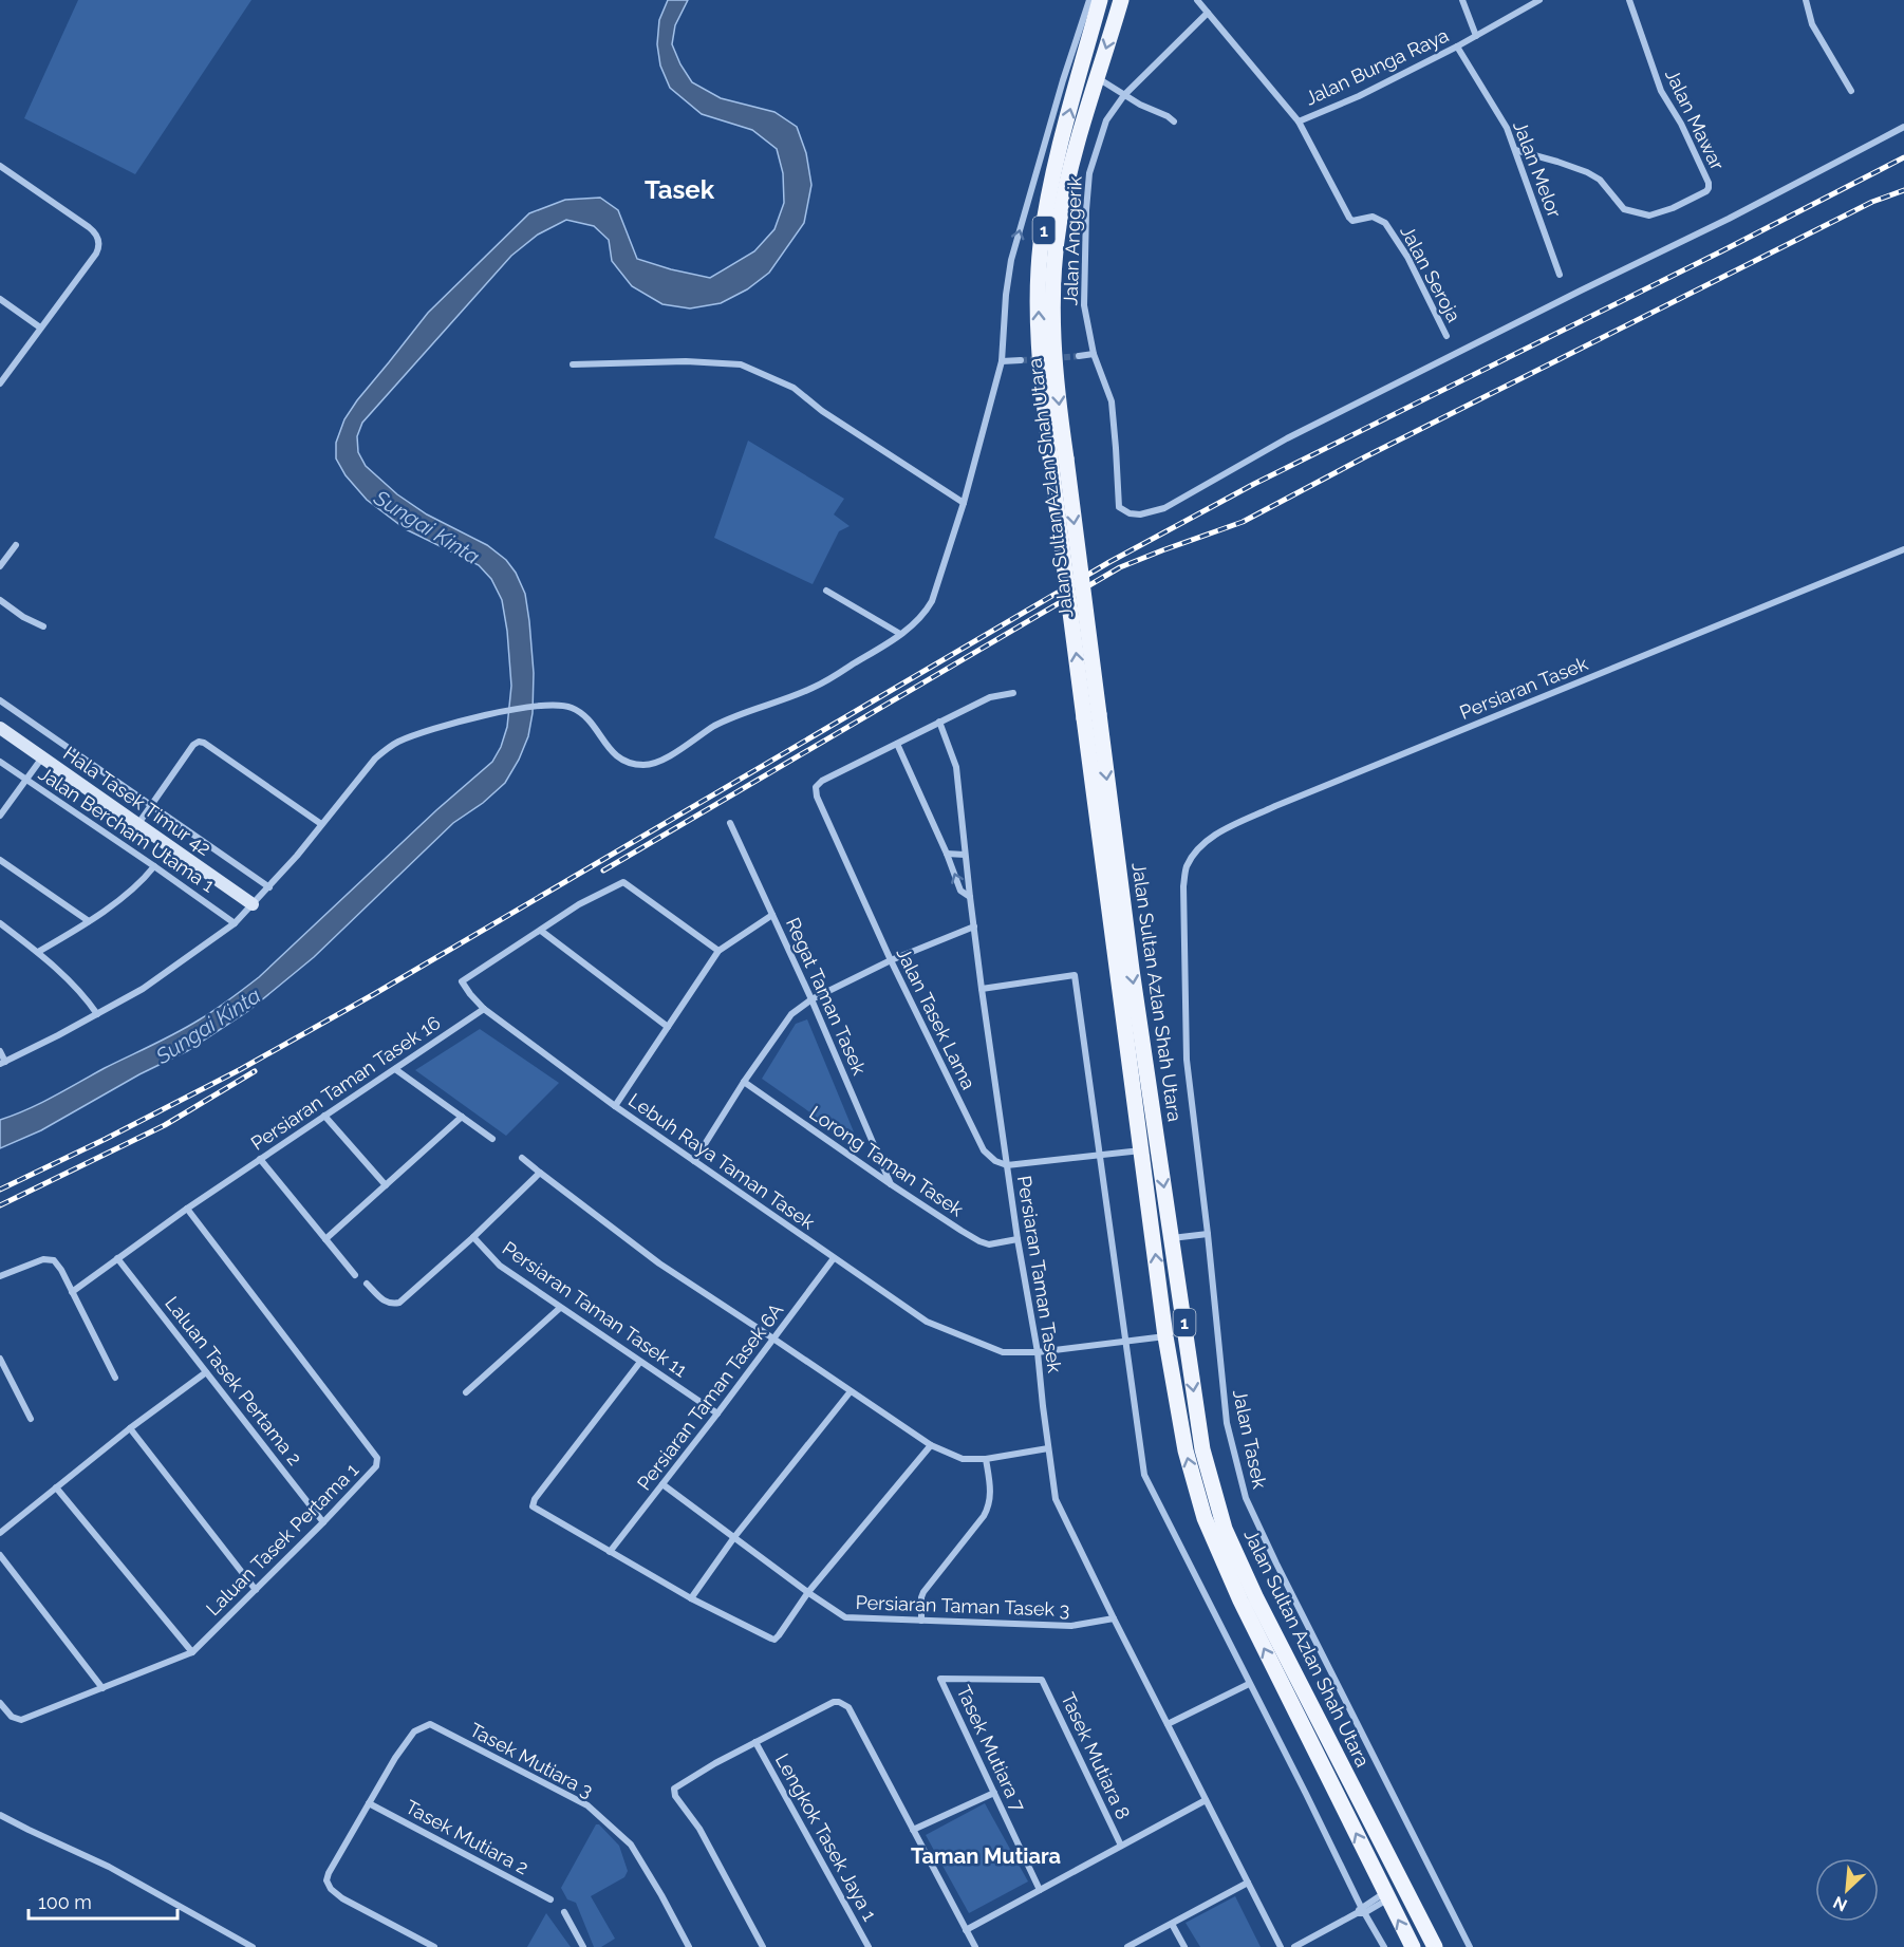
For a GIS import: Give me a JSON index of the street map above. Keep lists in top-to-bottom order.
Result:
{
  "streets": {
    "main road": ["1", "Jalan Sultan Azlan Shah Utara"],
    "street": [
      "Jalan Bunga Raya",
      "Jalan Mawar",
      "Jalan Melor",
      "Jalan Anggerik",
      "Jalan Seroja",
      "Persiaran Tasek",
      "Hala Tasek Timur 42",
      "Jalan Bercham Utama 1",
      "Regat Taman Tasek",
      "Jalan Tasek Lama",
      "Persiaran Taman Tasek 16",
      "Lebuh Raya Taman Tasek",
      "Lorong Taman Tasek",
      "Persiaran Taman Tasek",
      "Persiaran Taman Tasek 11",
      "Laluan Tasek Pertama 2",
      "Persiaran Taman Tasek 6A",
      "Jalan Tasek",
      "Laluan Tasek Pertama 1",
      "Persiaran Taman Tasek 3",
      "Tasek Mutiara 7",
      "Tasek Mutiara 8",
      "Tasek Mutiara 3",
      "Tasek Mutiara 2",
      "Lengkok Tasek Jaya 1"
    ]
  },
  "crossings": [
    ["Jalan Bunga Raya", "Jalan Melor"],
    ["Jalan Bunga Raya", "Jalan Anggerik"],
    ["Jalan Bunga Raya", "Jalan Seroja"],
    ["Jalan Mawar", "Jalan Melor"],
    ["Jalan Sultan Azlan Shah Utara", "Lebuh Raya Taman Tasek"],
    ["Persiaran Tasek", "Jalan Tasek"],
    ["Regat Taman Tasek", "Lorong Taman Tasek"],
    ["Jalan Tasek Lama", "Persiaran Taman Tasek"],
    ["Persiaran Taman Tasek 16", "Lebuh Raya Taman Tasek"],
    ["Persiaran Taman Tasek 16", "Laluan Tasek Pertama 2"],
    ["Persiaran Taman Tasek 16", "Laluan Tasek Pertama 1"],
    ["Lebuh Raya Taman Tasek", "Persiaran Taman Tasek"],
    ["Lebuh Raya Taman Tasek", "Persiaran Taman Tasek 6A"],
    ["Lorong Taman Tasek", "Persiaran Taman Tasek"],
    ["Persiaran Taman Tasek", "Persiaran Taman Tasek 3"],
    ["Persiaran Taman Tasek 11", "Persiaran Taman Tasek 6A"],
    ["Laluan Tasek Pertama 2", "Laluan Tasek Pertama 1"],
    ["Persiaran Taman Tasek 6A", "Persiaran Taman Tasek 3"],
    ["Tasek Mutiara 7", "Tasek Mutiara 8"],
    ["Tasek Mutiara 3", "Tasek Mutiara 2"]
  ],
  "districts": ["Tasek", "Taman Mutiara"],
  "water": ["Sungai Kinta"],
  "scale_bar": "100 m",
  "north": "bottom left"
}
